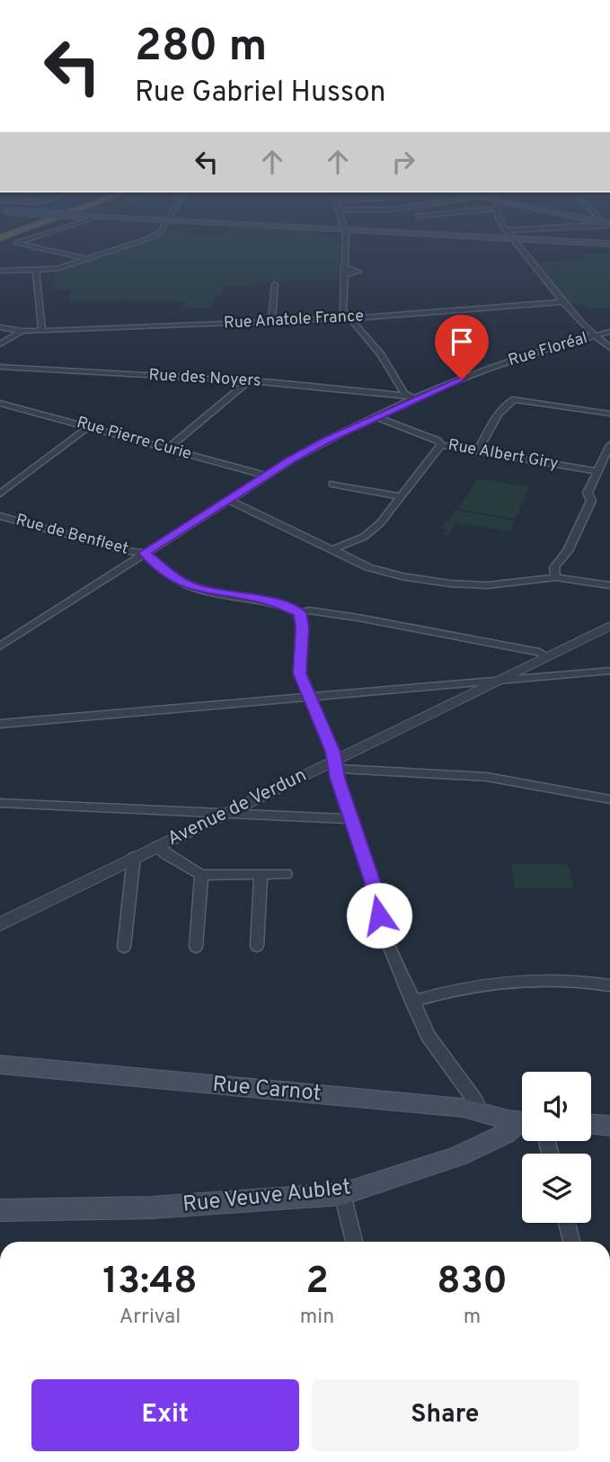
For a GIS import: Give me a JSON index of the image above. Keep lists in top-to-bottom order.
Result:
{
  "streets": {
    "main road": ["Rue Carnot", "Rue Veuve Aublet"],
    "street": [
      "Rue Anatole France",
      "Rue Floréal",
      "Rue des Noyers",
      "Rue Pierre Curie",
      "Rue Albert Giry",
      "Rue de Benfleet",
      "Avenue de Verdun"
    ]
  },
  "crossings": [
    ["Rue Floréal", "Rue des Noyers"]
  ],
  "page": {
    "turn": ["280 m", "Rue Gabriel Husson"],
    "eta": [
      "13:48",
      "Arrival",
      "2",
      "min",
      "830",
      "m"
    ],
    "buttons": ["Exit", "Share"]
  }
}
